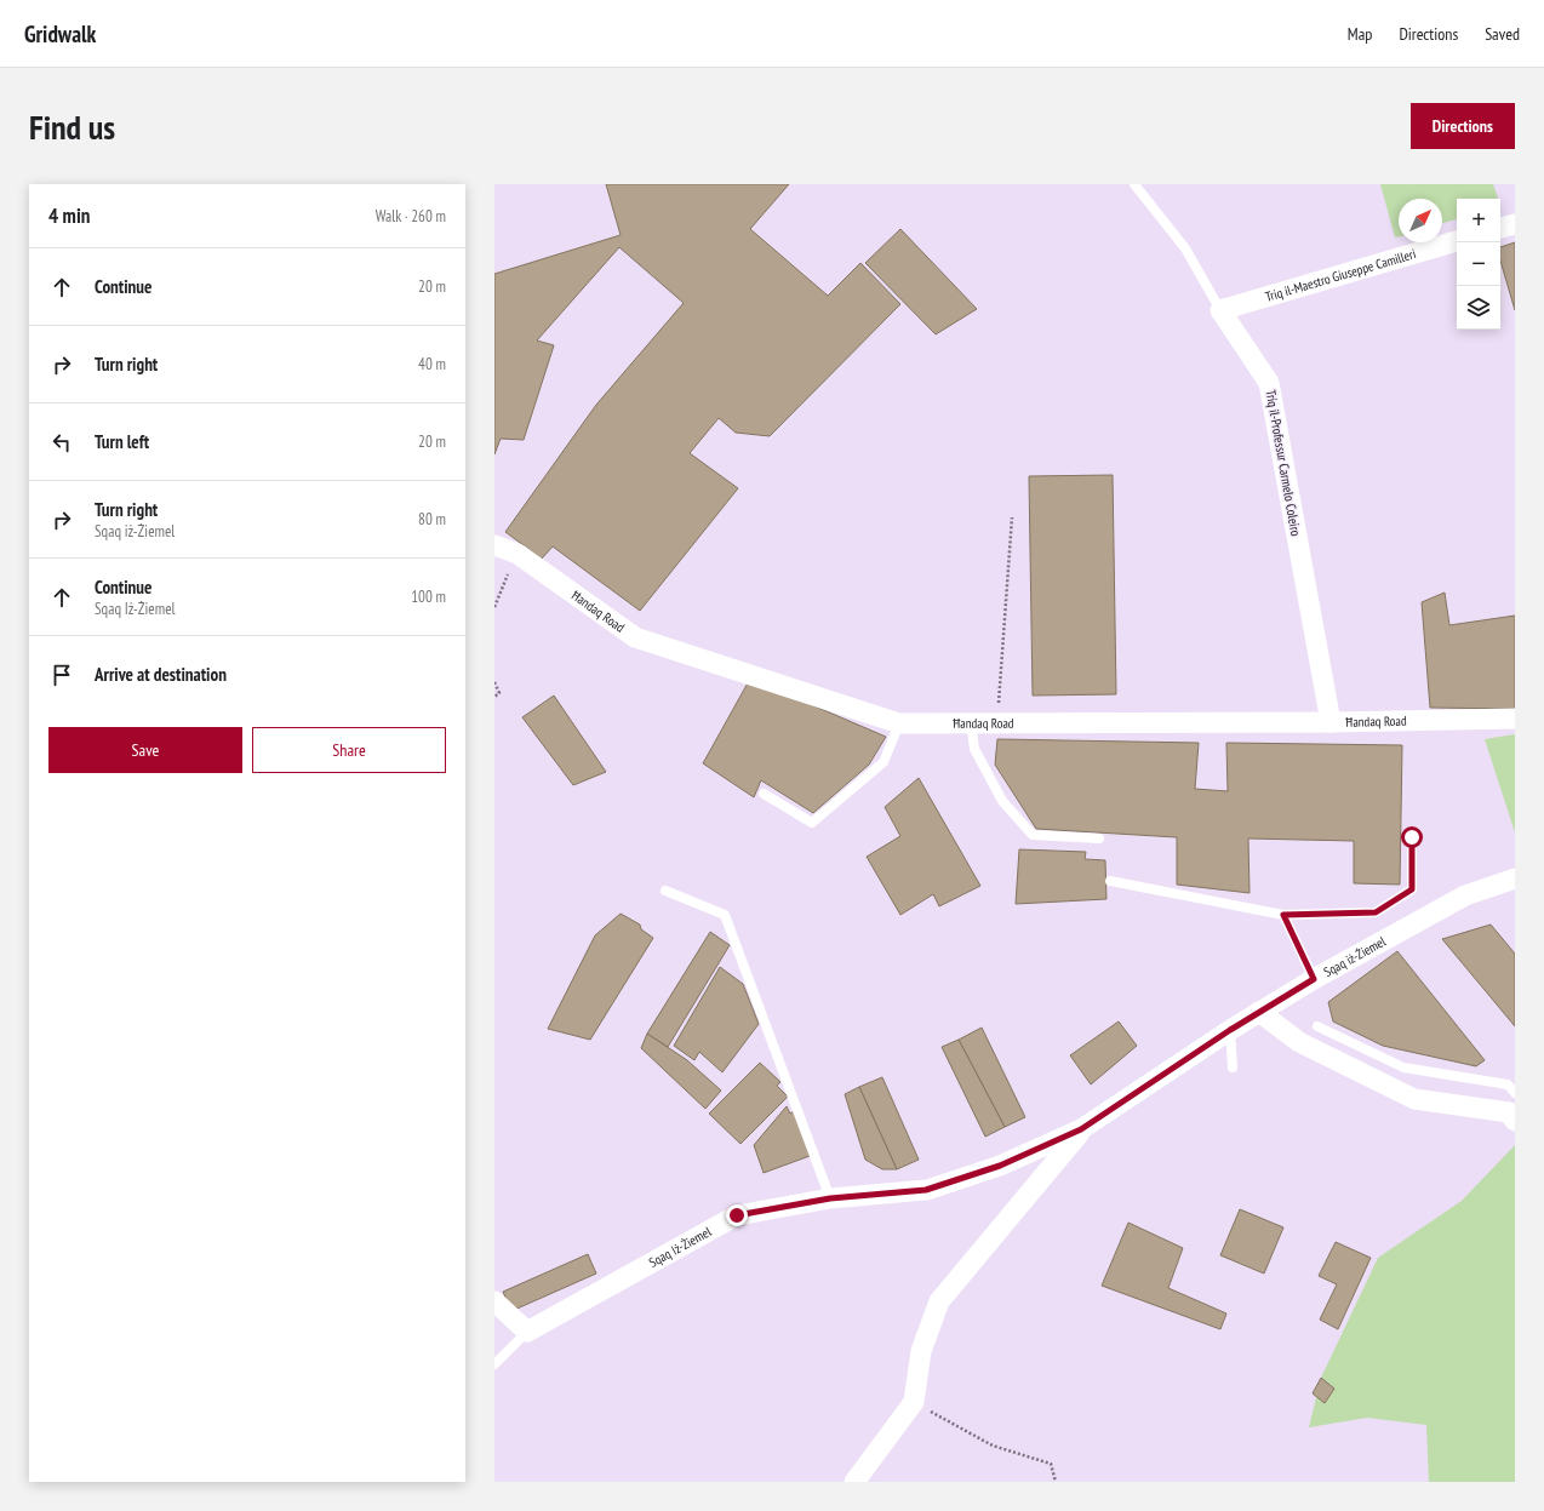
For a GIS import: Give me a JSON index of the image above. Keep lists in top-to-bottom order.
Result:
{
  "streets": {
    "street": [
      "Triq il-Maestro Giuseppe Camilleri",
      "Triq il-Professur Carmelo Coleiro",
      "Ħandaq Road",
      "Sqaq iż-Żiemel",
      "Sqaq Iż-Żiemel"
    ]
  },
  "crossings": [
    ["Triq il-Maestro Giuseppe Camilleri", "Triq il-Professur Carmelo Coleiro"],
    ["Triq il-Professur Carmelo Coleiro", "Ħandaq Road"],
    ["Sqaq iż-Żiemel", "Sqaq Iż-Żiemel"]
  ],
  "north": "top right",
  "page": {
    "header": "Gridwalk",
    "nav": ["Map", "Directions", "Saved"],
    "buttons": [
      "Directions",
      ["Save", "Share"]
    ],
    "title": "Find us",
    "heading": ["4 min", "Walk · 260 m"],
    "map_buttons": ["+", "−"],
    "list": [
      ["Continue", "20 m"],
      ["Turn right", "40 m"],
      ["Turn left", "20 m"],
      ["Turn right", "Sqaq iż-Żiemel", "80 m"],
      ["Continue", "Sqaq Iż-Żiemel", "100 m"],
      "Arrive at destination"
    ]
  }
}
